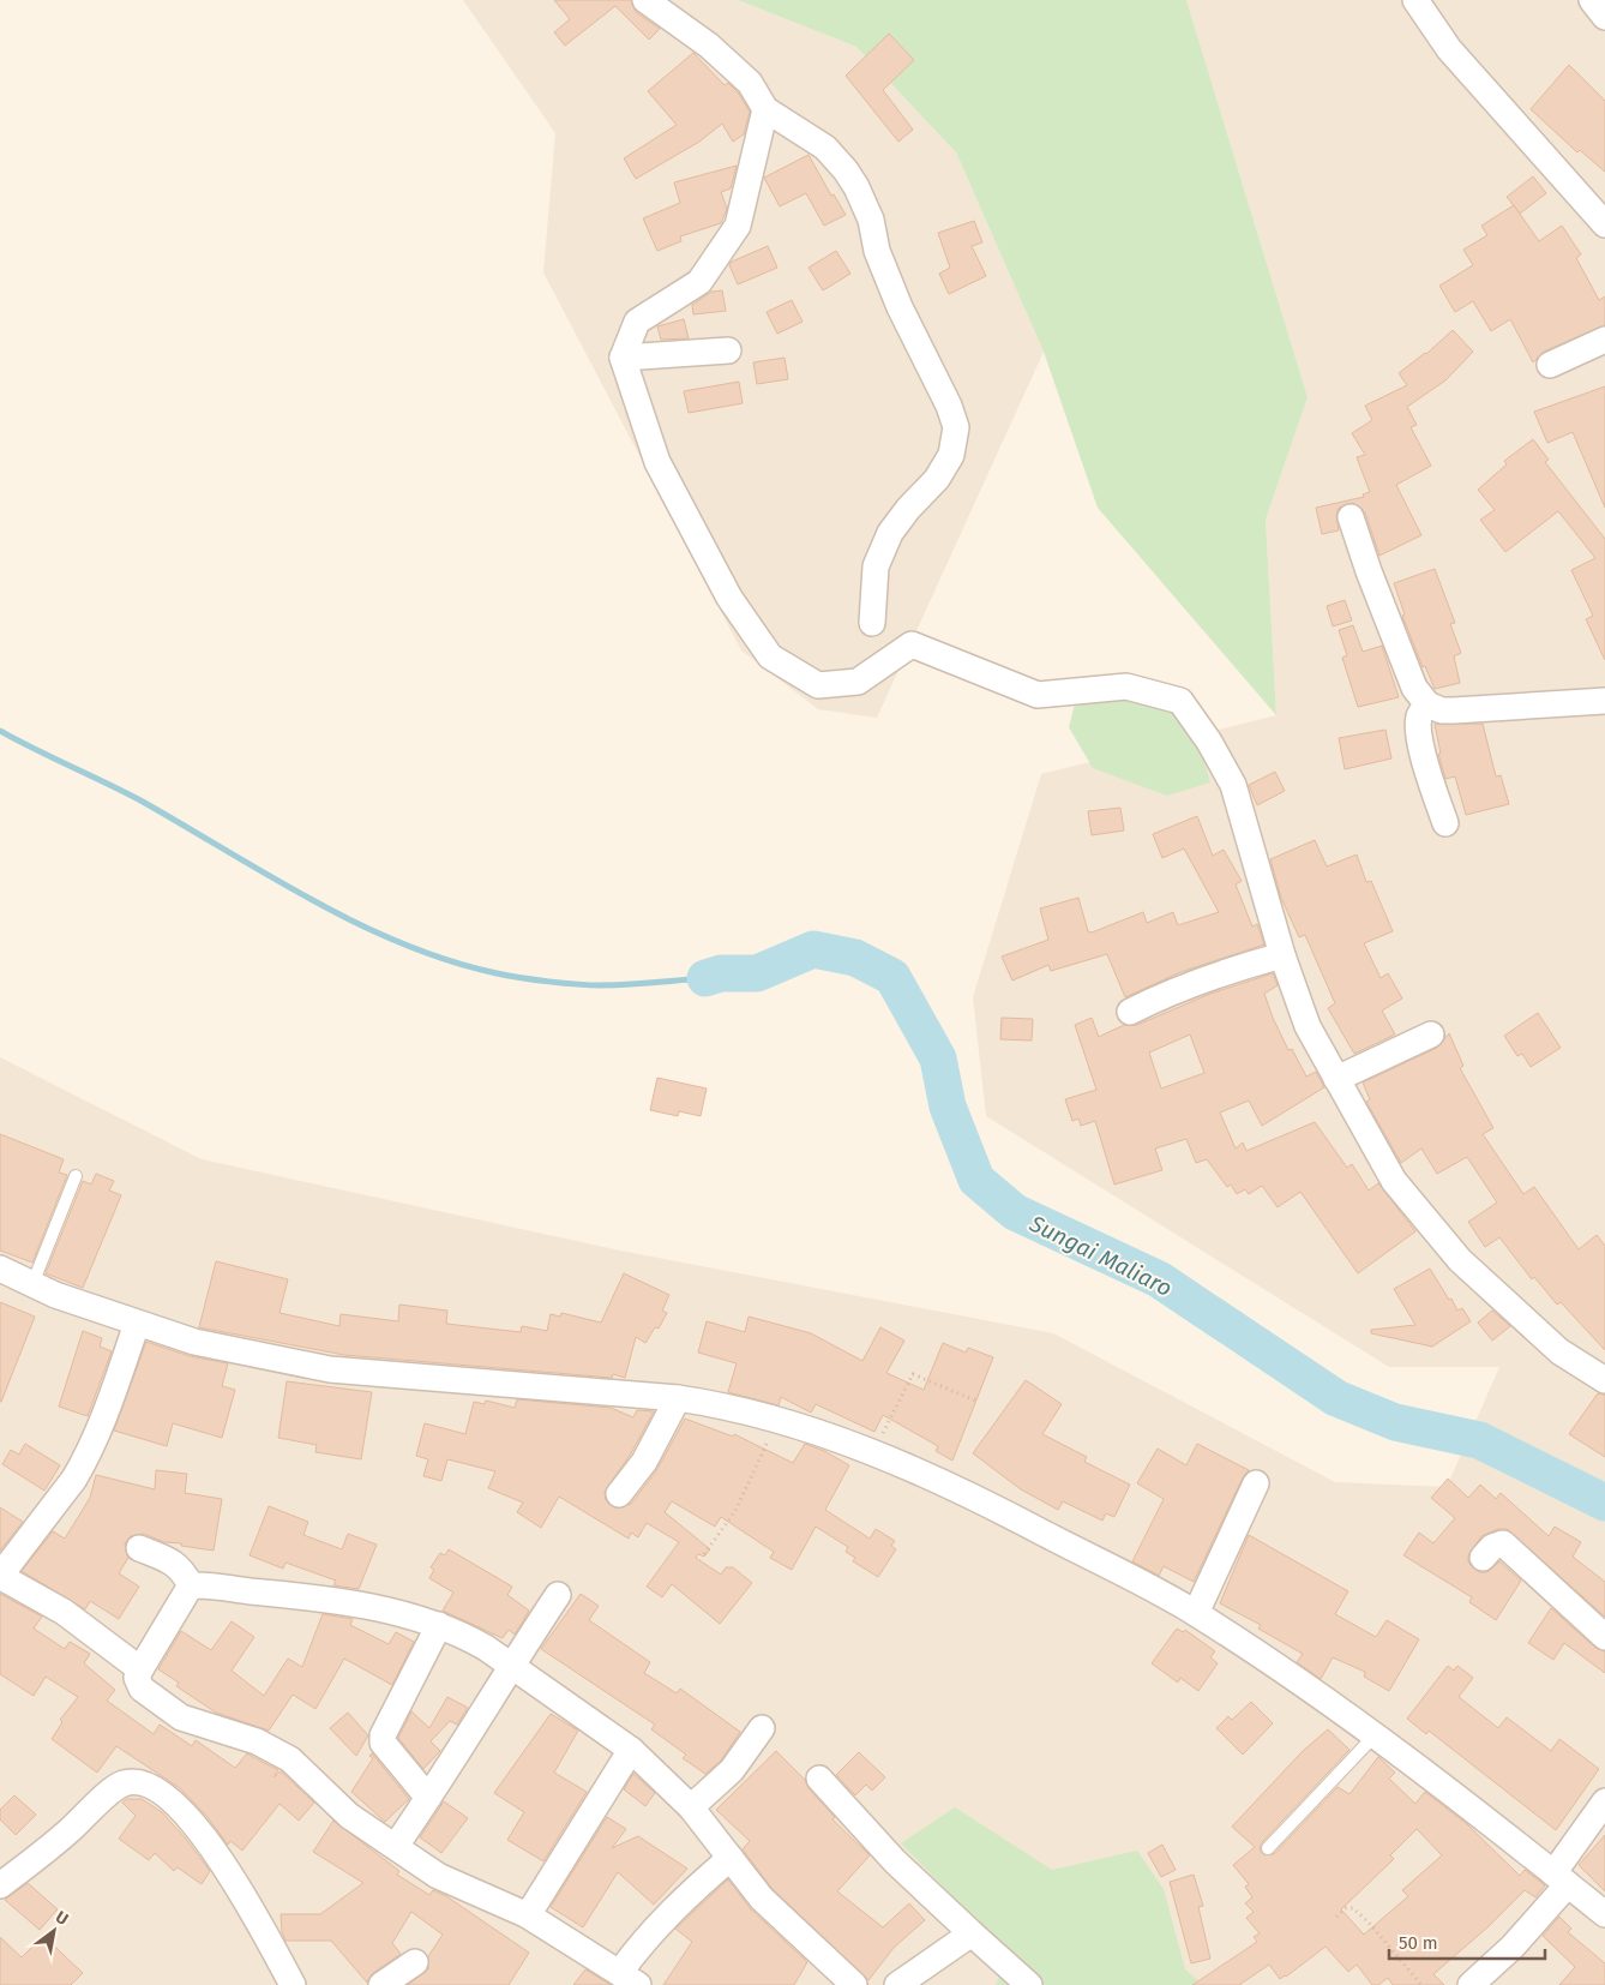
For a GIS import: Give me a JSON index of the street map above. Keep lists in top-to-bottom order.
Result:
{
  "water": ["Sungai Maliaro"],
  "scale_bar": "50 m",
  "north": "top right"
}
